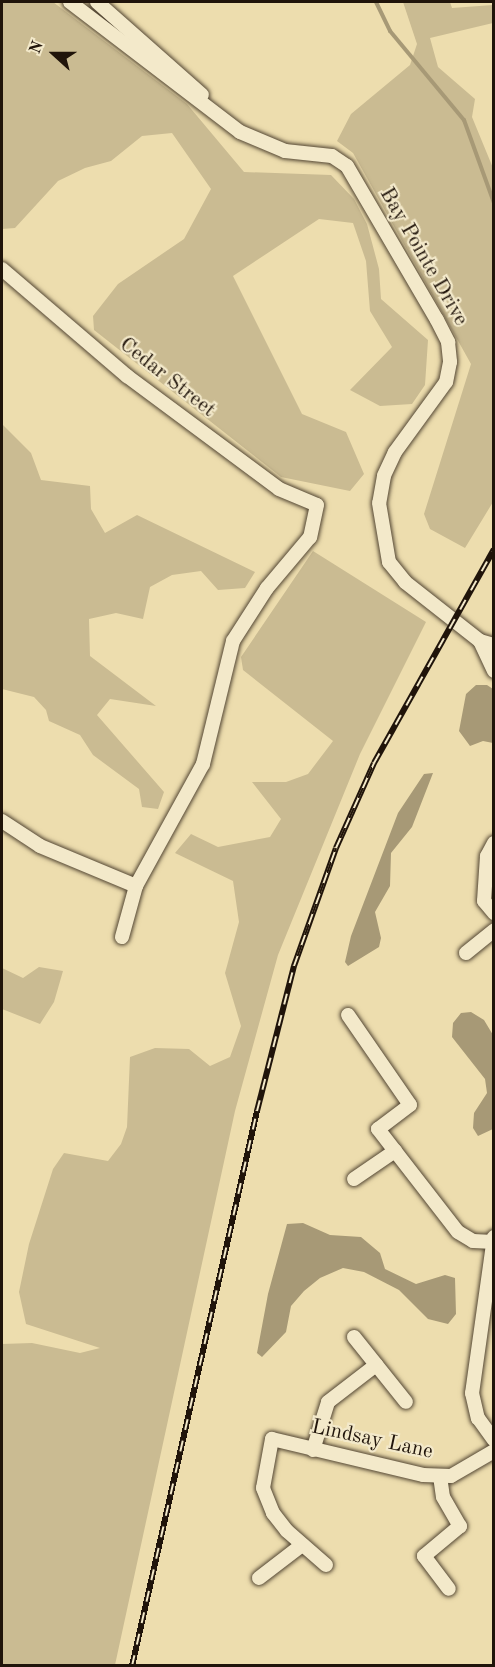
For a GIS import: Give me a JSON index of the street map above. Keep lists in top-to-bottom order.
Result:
{
  "streets": {
    "street": ["Bay Pointe Drive", "Cedar Street", "Lindsay Lane"]
  },
  "north": "left"
}
